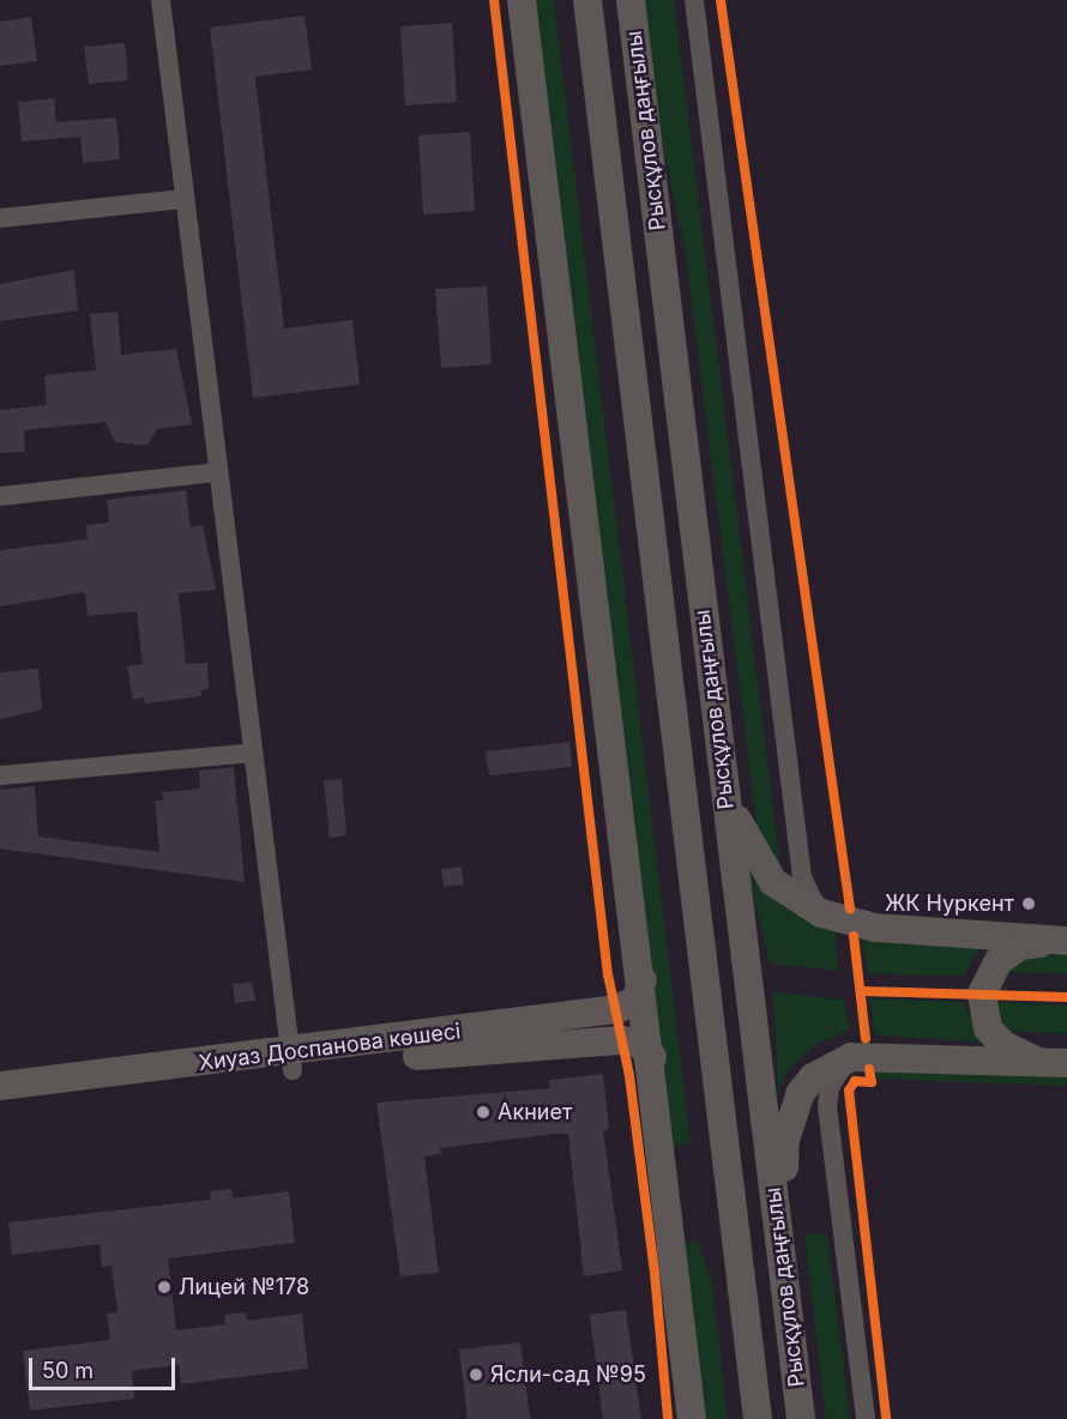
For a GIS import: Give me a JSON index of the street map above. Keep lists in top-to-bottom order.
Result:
{
  "streets": {
    "street": ["Рысқұлов даңғылы", "Хиуаз Доспанова көшесі"]
  },
  "places": [
    "ЖК Нуркент",
    "Акниет",
    "Лицей №178",
    "Ясли-сад №95"
  ],
  "scale_bar": "50 m"
}
